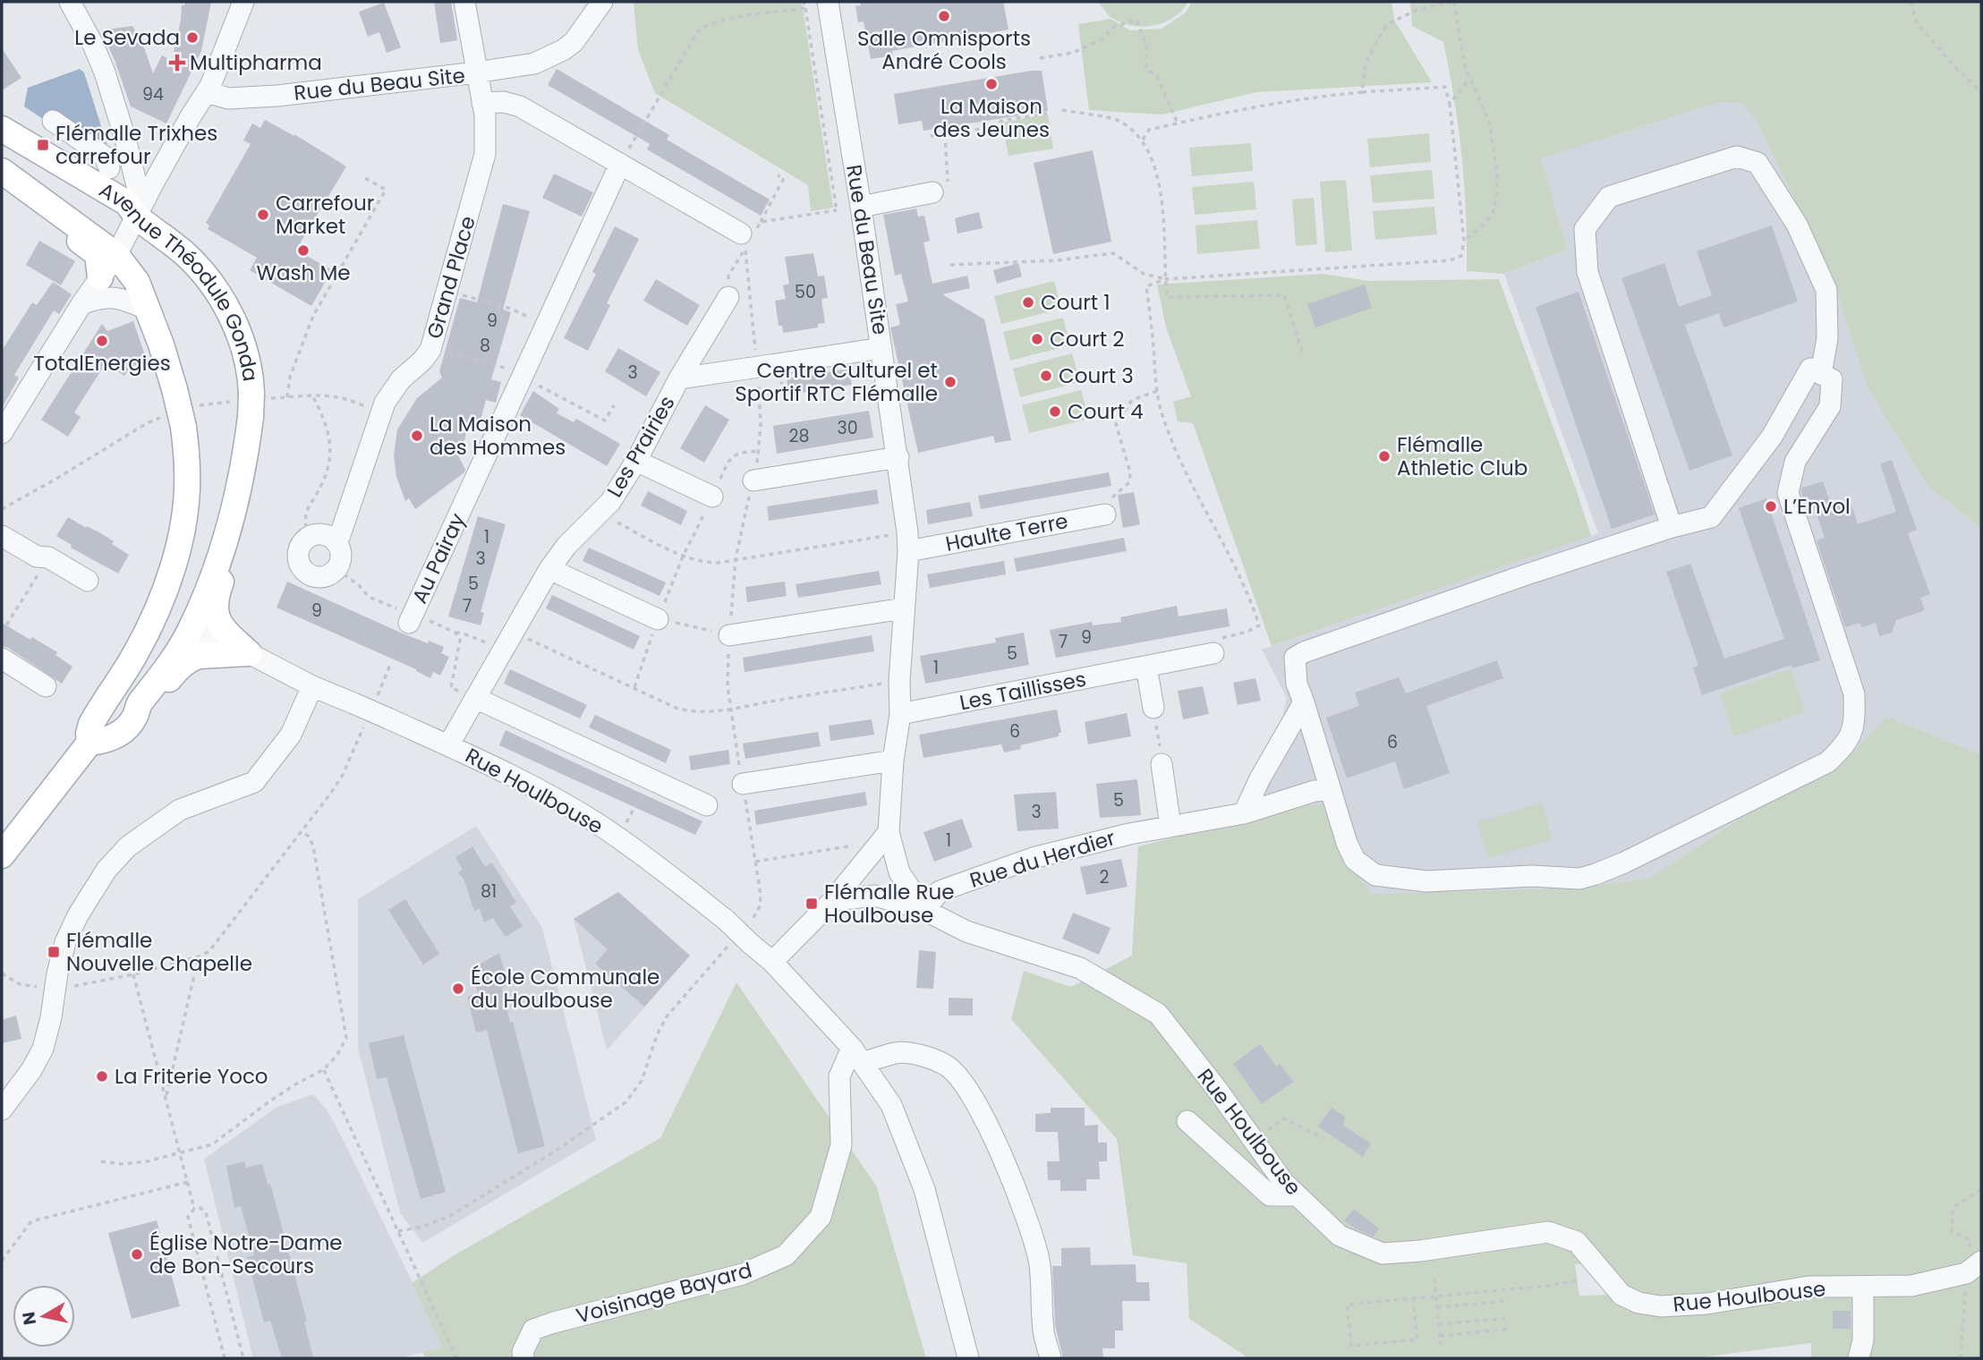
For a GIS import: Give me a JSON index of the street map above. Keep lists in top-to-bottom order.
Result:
{
  "streets": {
    "main road": ["Avenue Théodule Gonda"],
    "street": [
      "Rue du Beau Site",
      "Grand Place",
      "Les Prairies",
      "Haulte Terre",
      "Au Pairay",
      "Les Taillisses",
      "Rue Houlbouse",
      "Rue du Herdier",
      "Voisinage Bayard"
    ]
  },
  "crossings": [
    ["Rue du Beau Site", "Grand Place"],
    ["Rue du Beau Site", "Les Prairies"],
    ["Rue du Beau Site", "Haulte Terre"],
    ["Rue du Beau Site", "Les Taillisses"],
    ["Rue du Beau Site", "Rue Houlbouse"],
    ["Avenue Théodule Gonda", "Rue Houlbouse"],
    ["Les Prairies", "Rue Houlbouse"],
    ["Rue Houlbouse", "Rue du Herdier"],
    ["Rue Houlbouse", "Voisinage Bayard"]
  ],
  "places": {
    "other": [
      "Salle Omnisports André Cools",
      "Le Sevada",
      "La Maison des Jeunes",
      "Carrefour Market",
      "Wash Me",
      "Court 1",
      "Court 2",
      "TotalEnergies",
      "Court 3",
      "Centre Culturel et Sportif RTC Flémalle",
      "Court 4",
      "La Maison des Hommes",
      "Flémalle Athletic Club",
      "L’Envol",
      "École Communale du Houlbouse",
      "La Friterie Yoco",
      "Église Notre-Dame de Bon-Secours"
    ],
    "health": ["Multipharma"],
    "transit": ["Flémalle Trixhes carrefour", "Flémalle Rue Houlbouse", "Flémalle Nouvelle Chapelle"]
  },
  "house_numbers": [
    "94",
    "50",
    "9",
    "8",
    "3",
    "30",
    "28",
    "1",
    "3",
    "5",
    "7",
    "9",
    "9",
    "7",
    "5",
    "1",
    "6",
    "6",
    "5",
    "3",
    "1",
    "2",
    "81"
  ],
  "north": "left"
}
